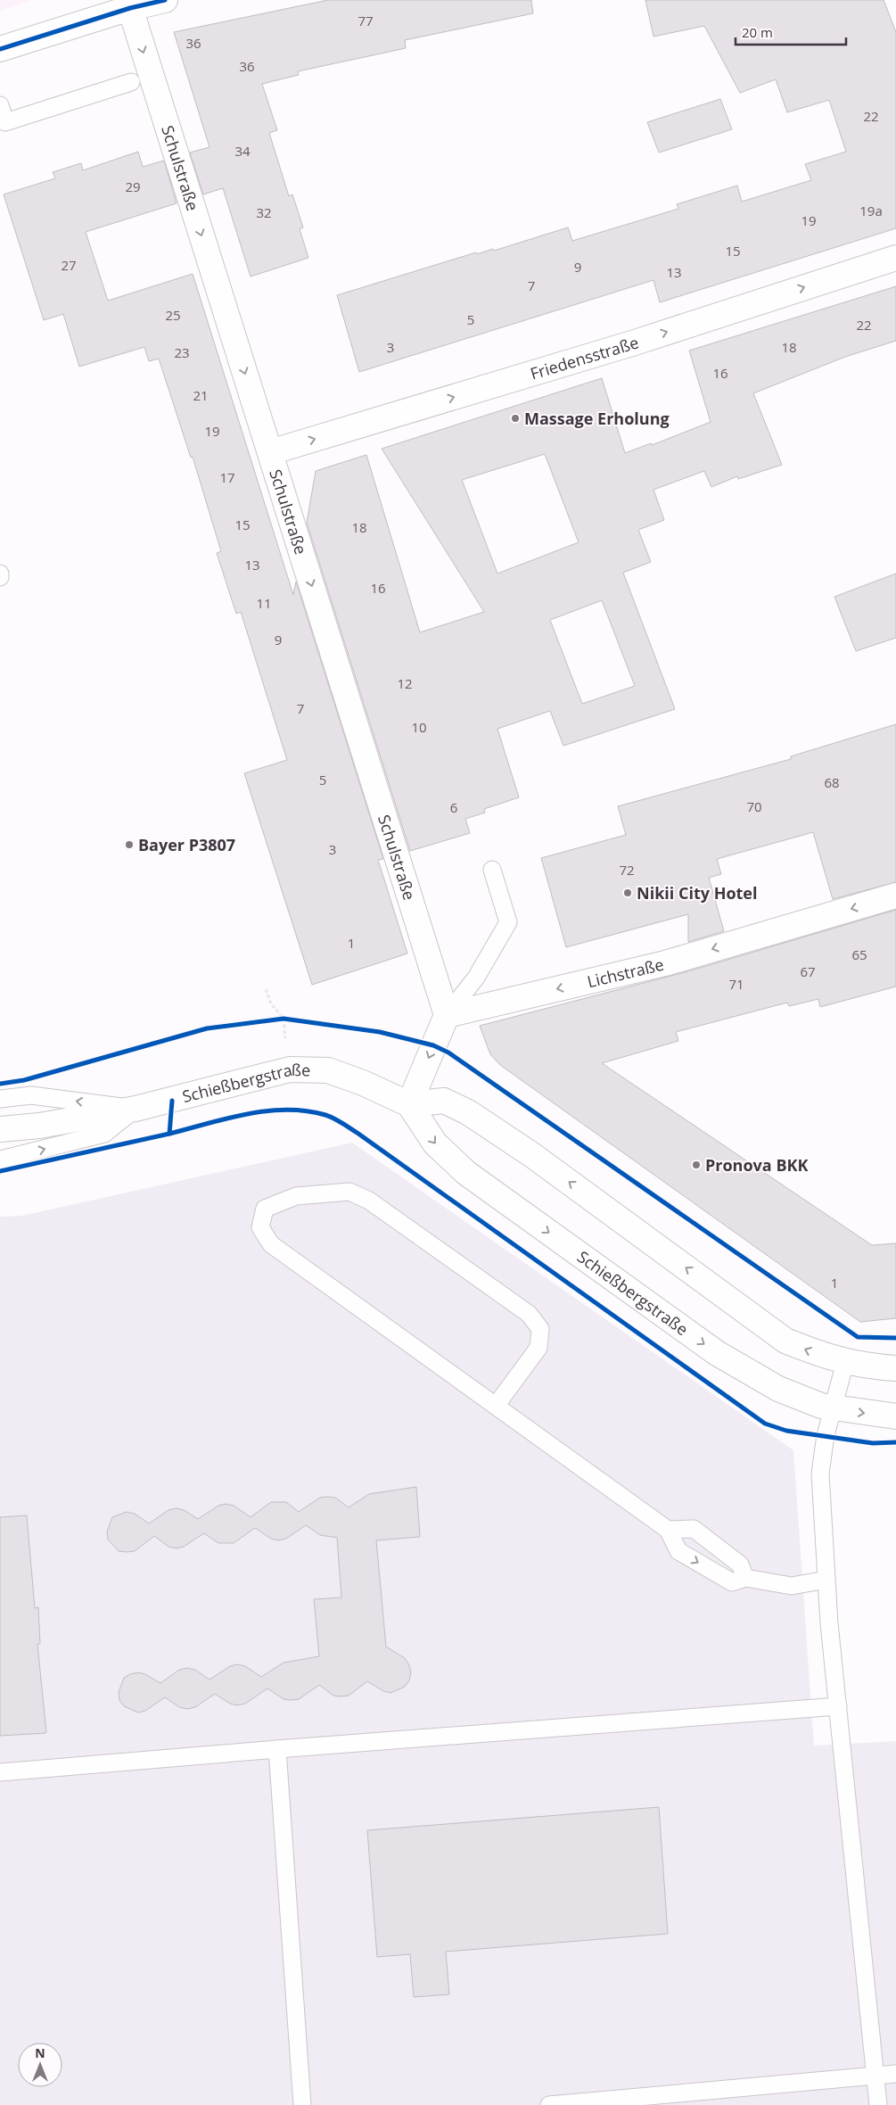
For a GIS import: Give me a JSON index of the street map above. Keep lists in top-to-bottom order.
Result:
{
  "streets": {
    "street": [
      "Schulstraße",
      "Friedensstraße",
      "Lichstraße",
      "Schießbergstraße"
    ]
  },
  "crossings": [
    ["Schulstraße", "Friedensstraße"],
    ["Schulstraße", "Lichstraße"]
  ],
  "one_way": ["Schulstraße", "Friedensstraße", "Lichstraße"],
  "places": [
    "Massage Erholung",
    "Bayer P3807",
    "Nikii City Hotel",
    "Pronova BKK"
  ],
  "house_numbers": [
    "77",
    "36",
    "36",
    "22",
    "34",
    "29",
    "19a",
    "32",
    "19",
    "15",
    "27",
    "9",
    "13",
    "7",
    "25",
    "5",
    "22",
    "3",
    "18",
    "23",
    "16",
    "21",
    "19",
    "17",
    "15",
    "18",
    "13",
    "16",
    "11",
    "9",
    "12",
    "7",
    "10",
    "5",
    "68",
    "70",
    "6",
    "3",
    "72",
    "1",
    "65",
    "67",
    "71",
    "1"
  ],
  "scale_bar": "20 m",
  "north": "top"
}
